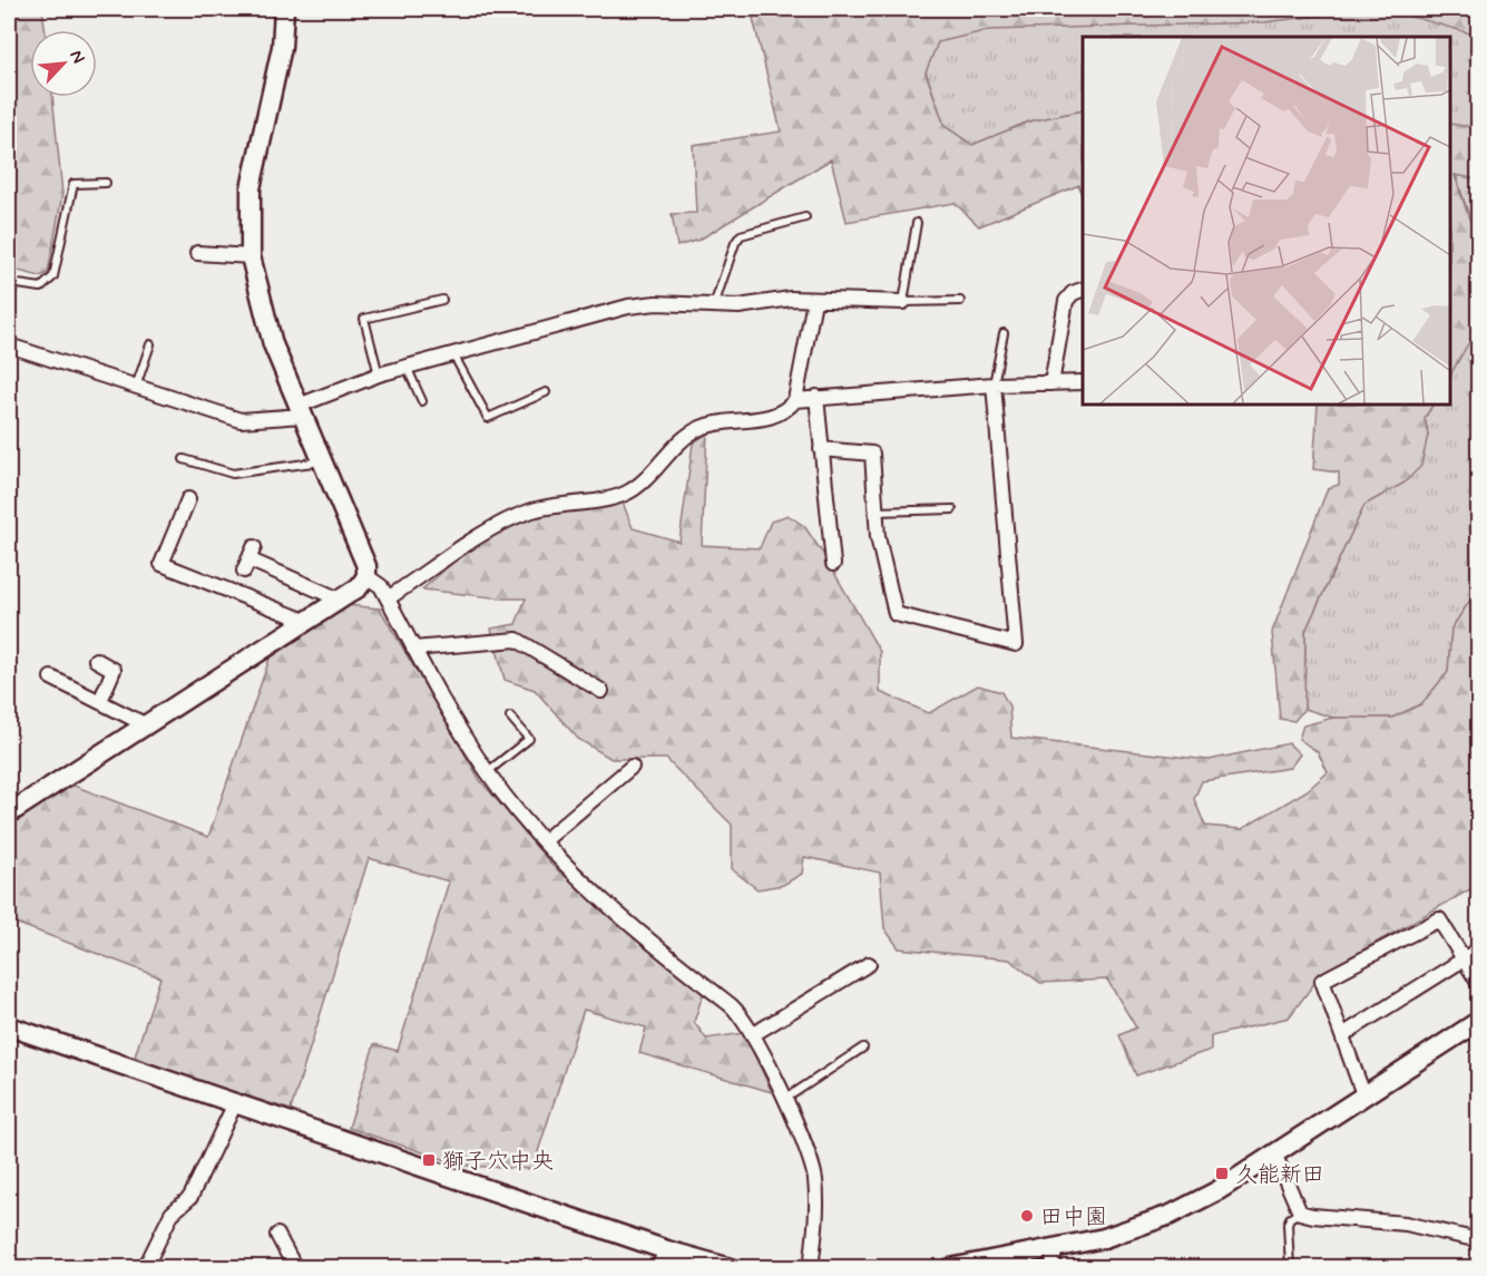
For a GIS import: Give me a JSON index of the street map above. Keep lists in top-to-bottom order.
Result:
{
  "places": {
    "transit": ["獅子穴中央", "久能新田"],
    "other": ["田中園"]
  },
  "north": "top right"
}
